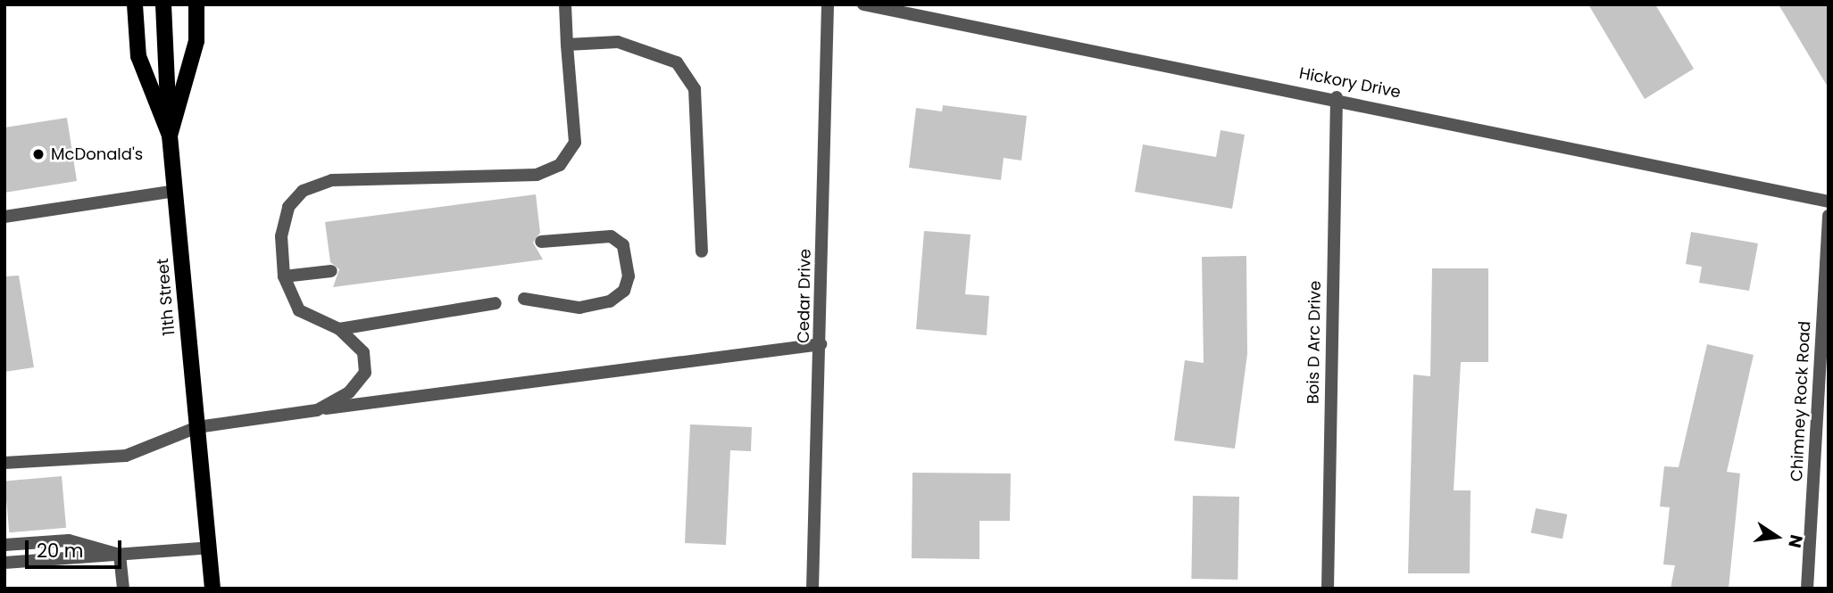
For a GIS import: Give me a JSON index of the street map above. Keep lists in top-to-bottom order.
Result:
{
  "streets": {
    "main road": ["11th Street"],
    "street": [
      "Hickory Drive",
      "Cedar Drive",
      "Bois D Arc Drive",
      "Chimney Rock Road"
    ]
  },
  "crossings": [
    ["Hickory Drive", "Bois D Arc Drive"]
  ],
  "places": ["McDonald's"],
  "scale_bar": "20 m",
  "north": "right"
}
